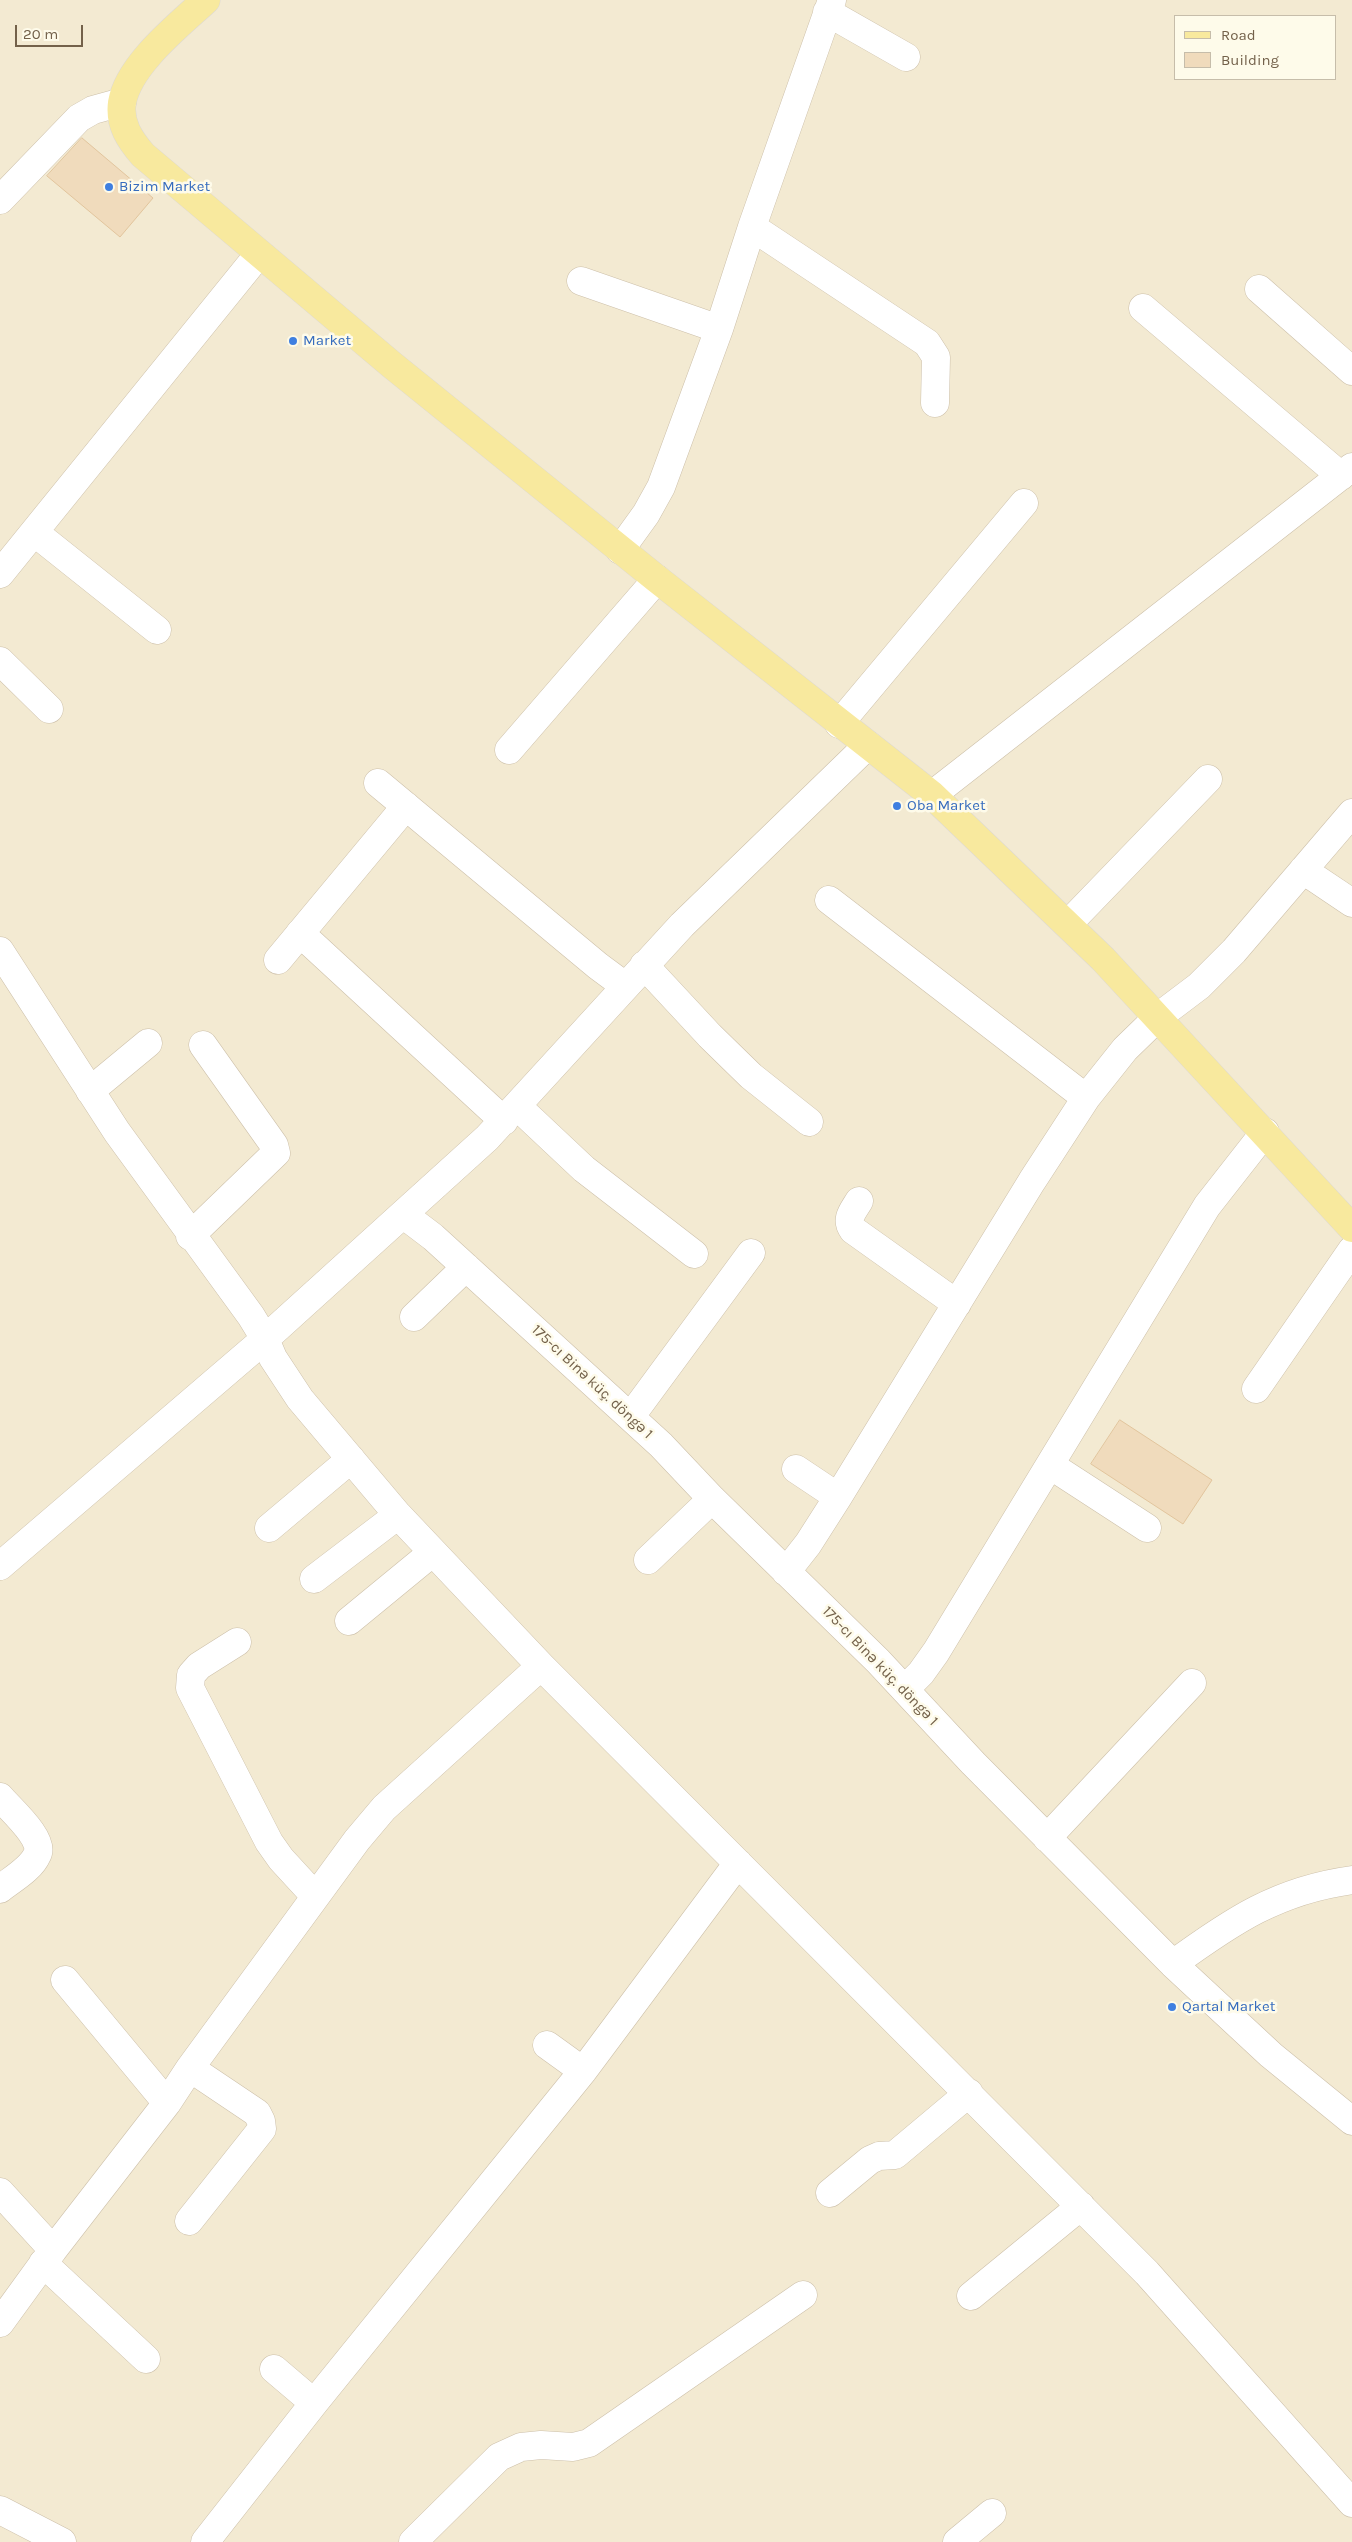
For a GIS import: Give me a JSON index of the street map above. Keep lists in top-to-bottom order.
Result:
{
  "streets": {
    "street": ["175-cı Binə küç. döngə 1"]
  },
  "places": [
    "Bizim Market",
    "Market",
    "Oba Market",
    "Qartal Market"
  ],
  "legend": ["Road", "Building"],
  "scale_bar": "20 m"
}
